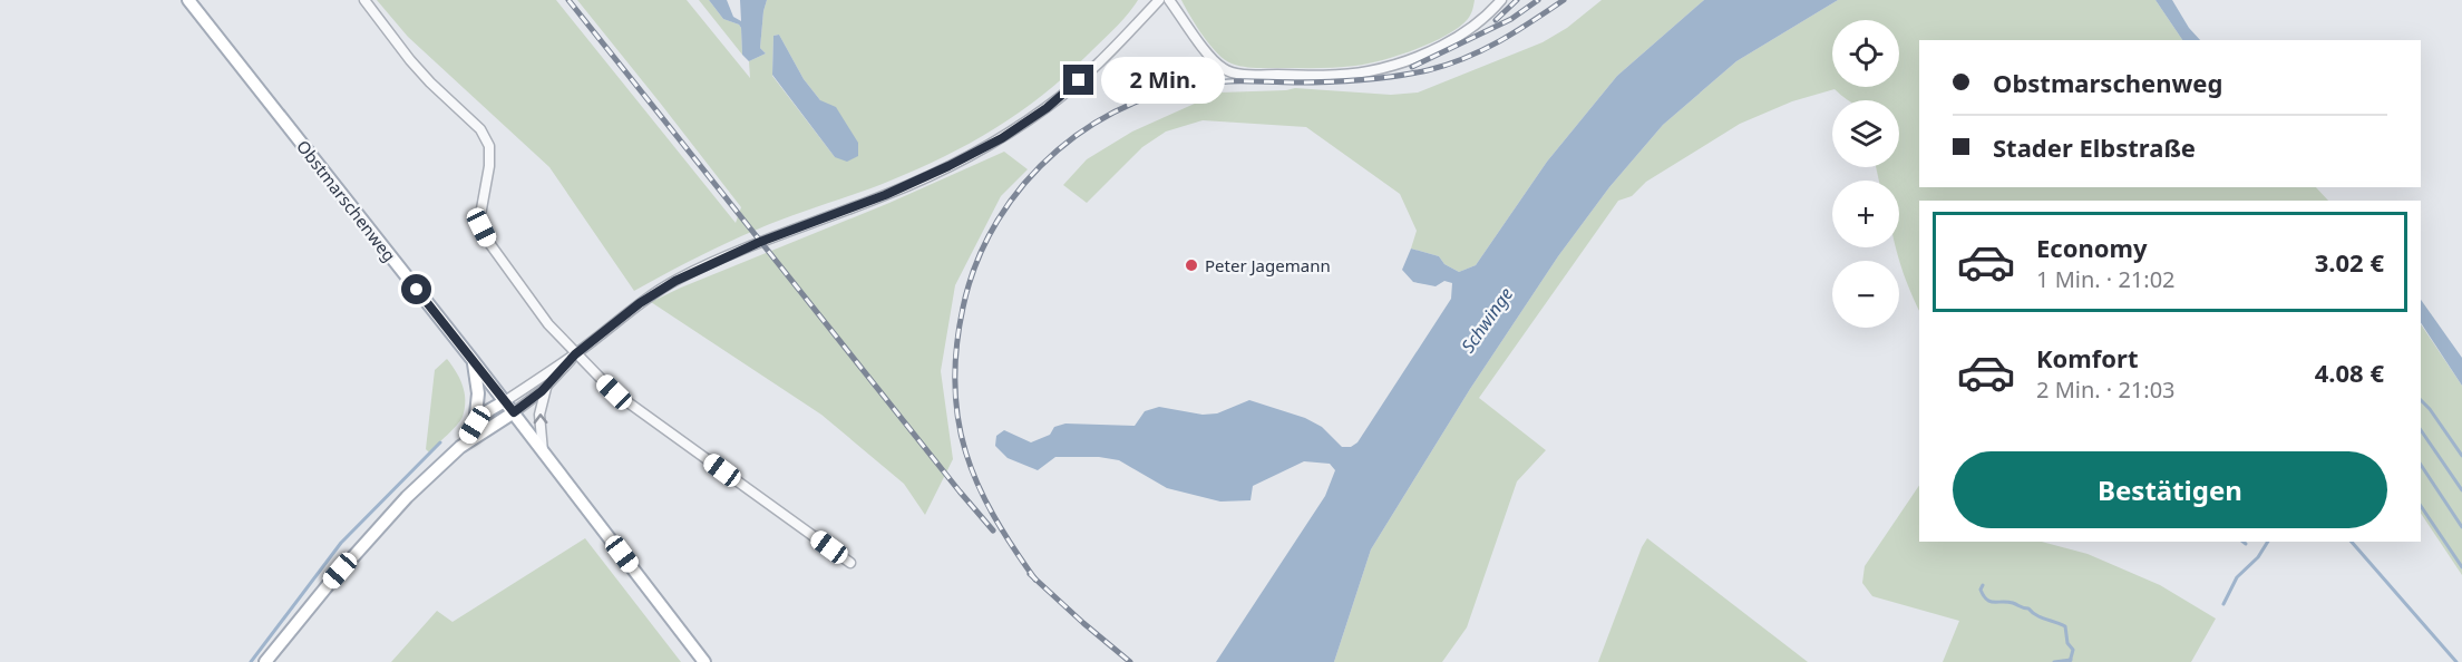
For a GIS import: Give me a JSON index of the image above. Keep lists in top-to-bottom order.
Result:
{
  "streets": {
    "main road": ["Obstmarschenweg"]
  },
  "water": ["Schwinge"],
  "places": ["Peter Jagemann"],
  "page": {
    "map_buttons": ["+", "−"],
    "banner": ["Obstmarschenweg", "Stader Elbstraße"],
    "bubble": "2 Min.",
    "list": [
      {
        "name": "Economy",
        "note": "1 Min. · 21:02",
        "value": "3.02 €"
      },
      {
        "name": "Komfort",
        "note": "2 Min. · 21:03",
        "value": "4.08 €"
      }
    ],
    "buttons": "Bestätigen"
  }
}
